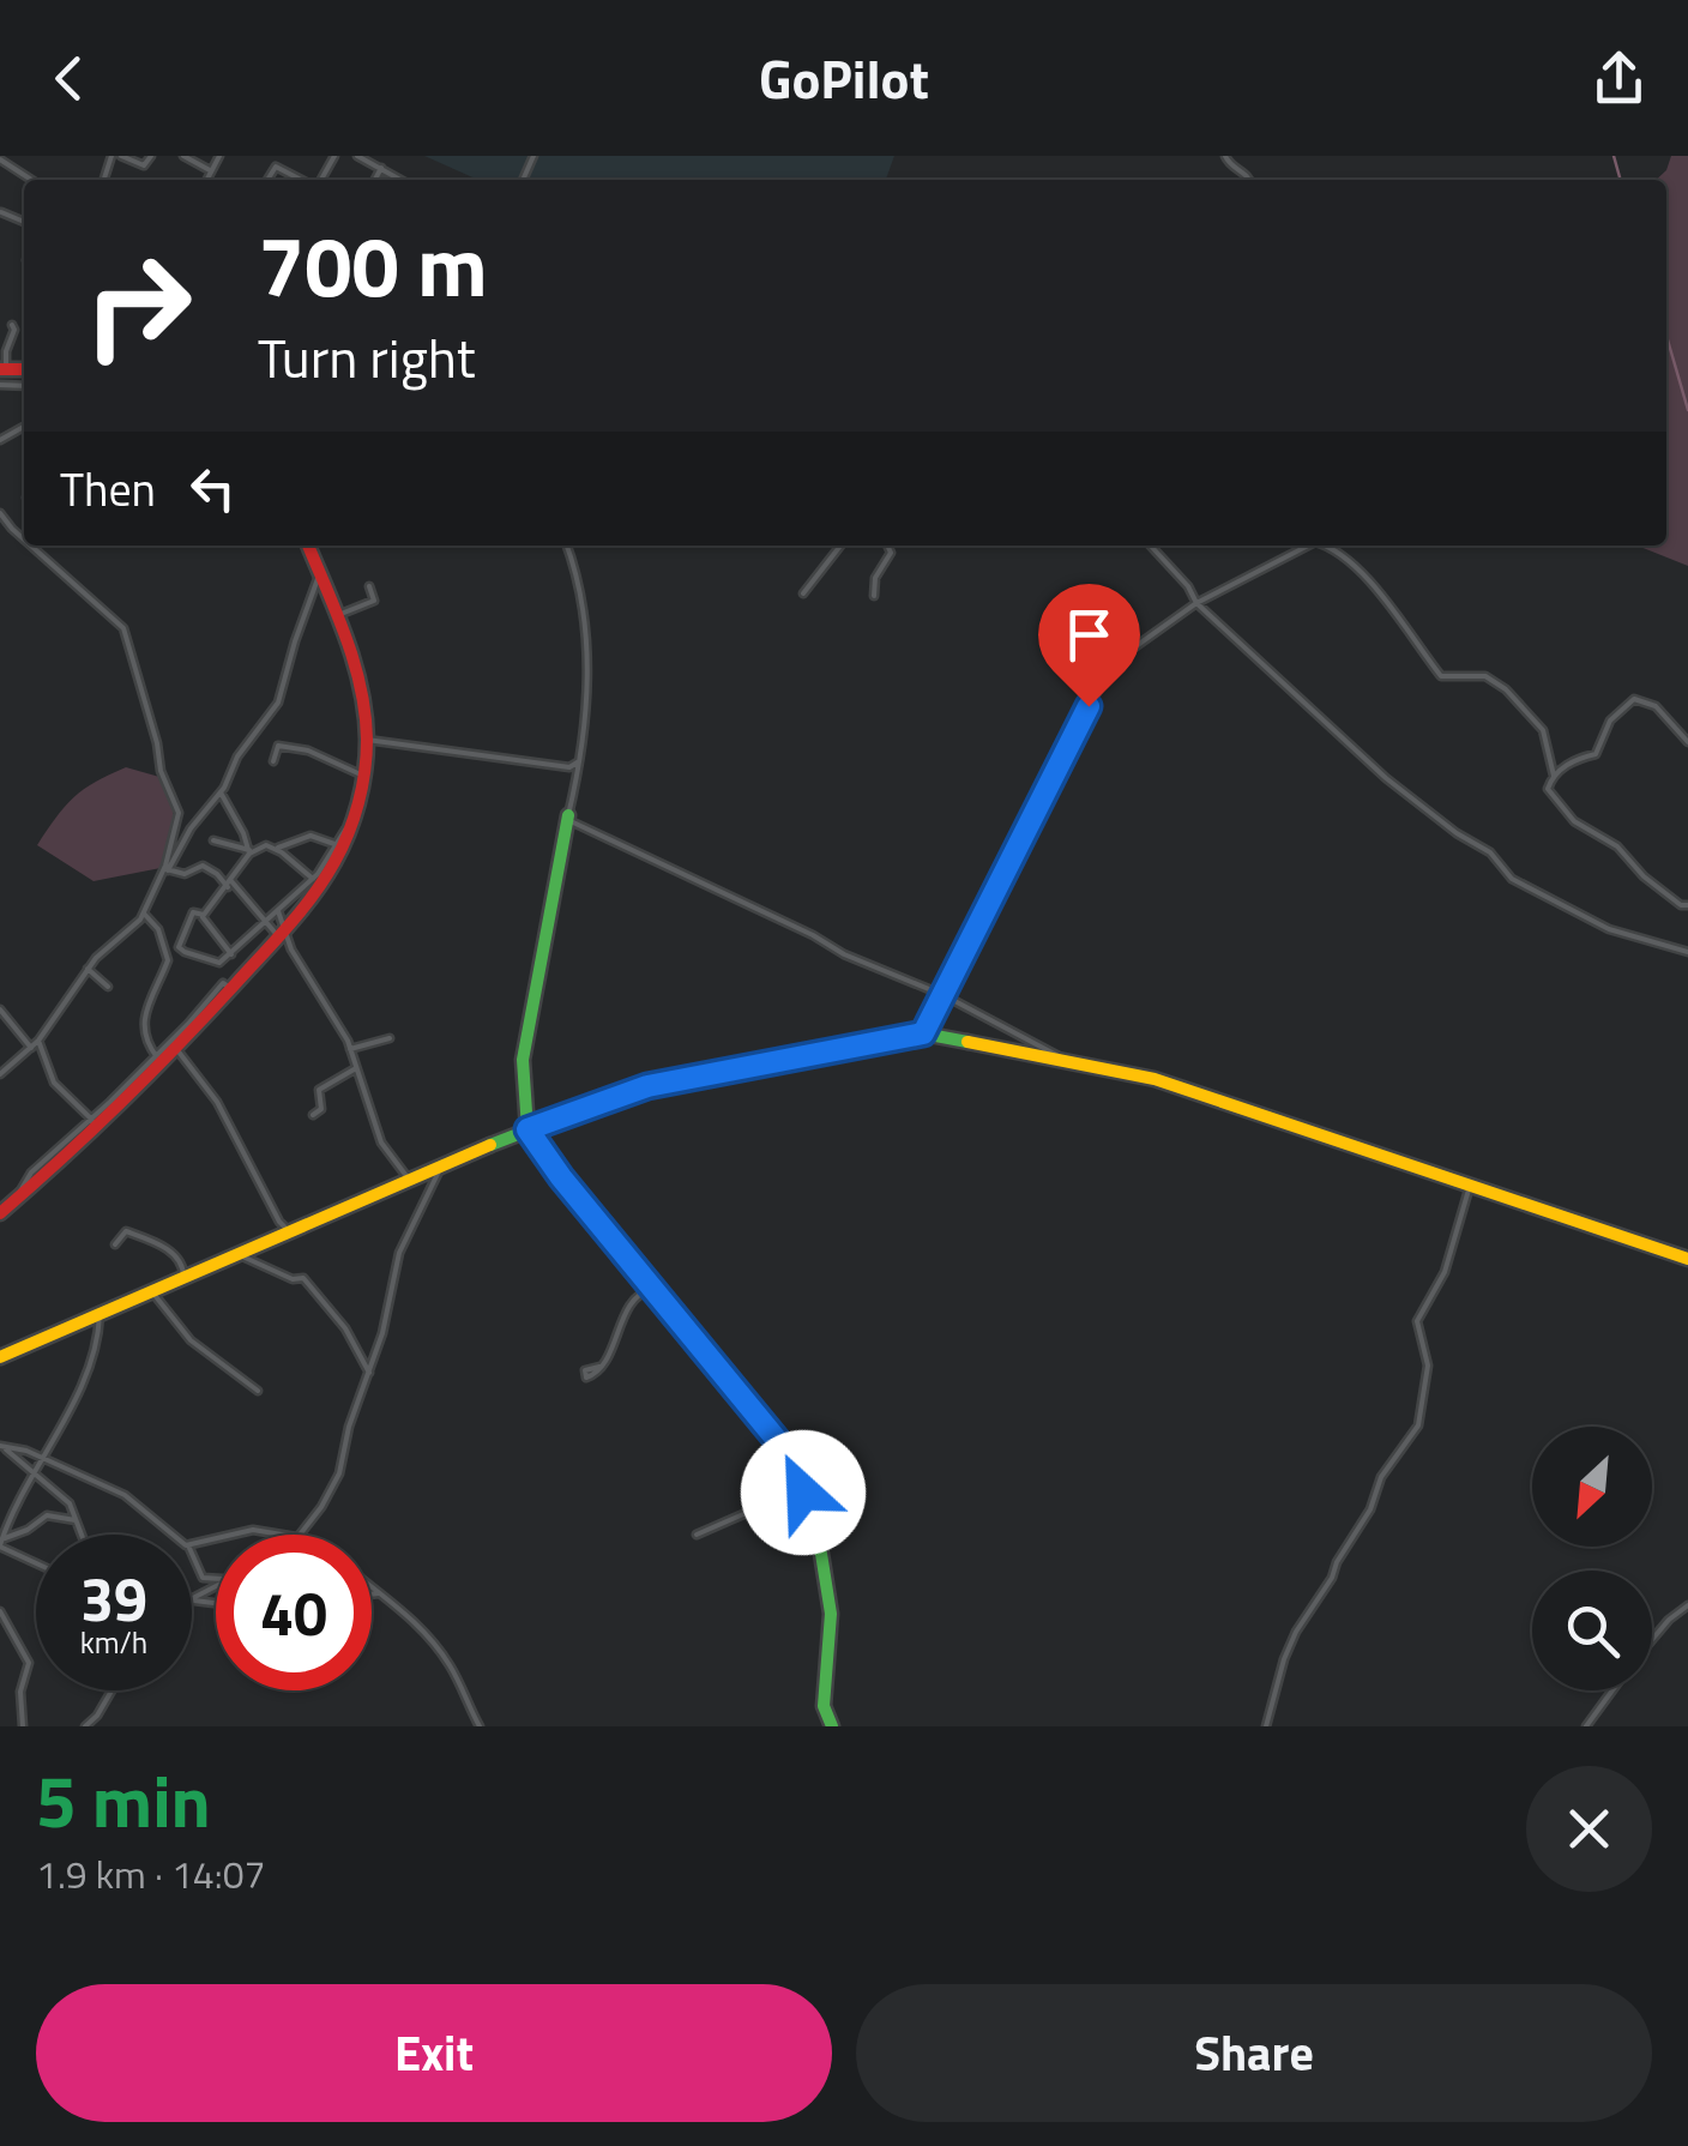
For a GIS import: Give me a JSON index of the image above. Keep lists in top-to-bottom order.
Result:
{
  "north": "bottom left",
  "page": {
    "header": "GoPilot",
    "turn": ["700 m", "Turn right"],
    "then": "Then",
    "speed": "39 km/h",
    "limit": "40",
    "heading": ["5 min", "1.9 km · 14:07"],
    "buttons": ["Exit", "Share"]
  }
}
